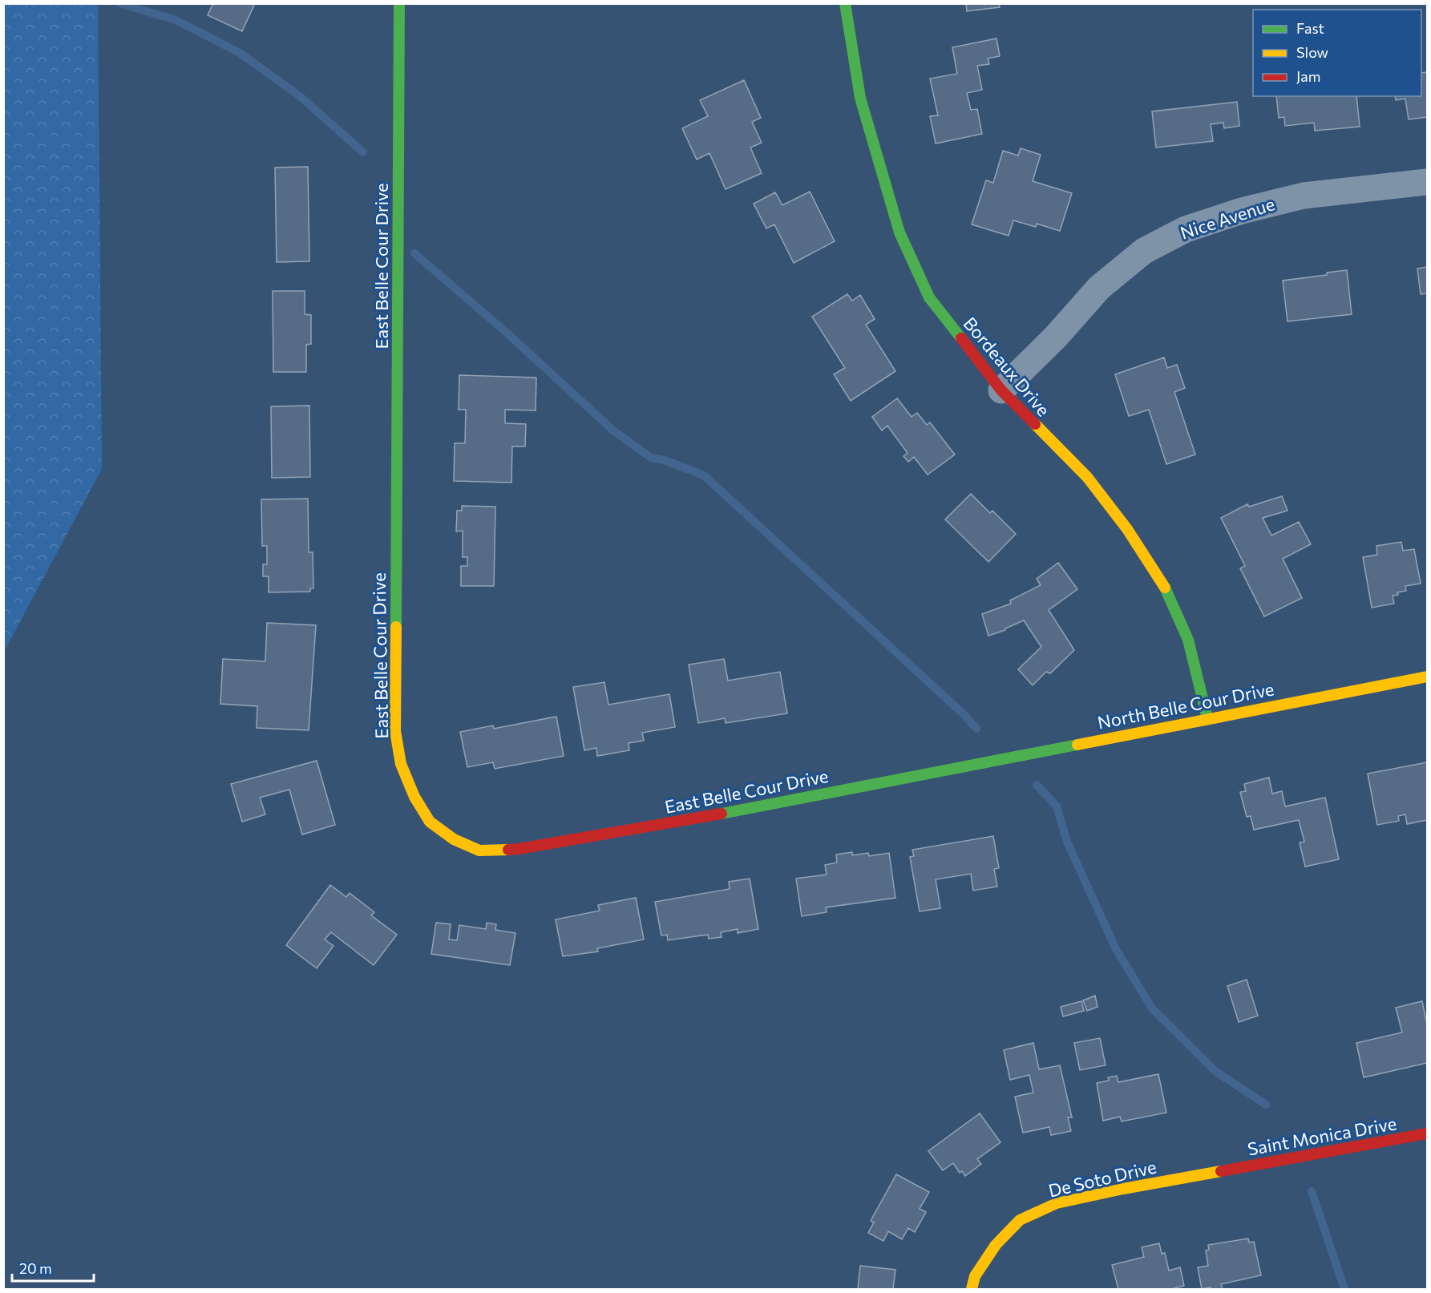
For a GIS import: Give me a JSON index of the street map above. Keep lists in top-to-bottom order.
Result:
{
  "streets": {
    "street": [
      "Nice Avenue",
      "East Belle Cour Drive",
      "Bordeaux Drive",
      "North Belle Cour Drive",
      "Saint Monica Drive",
      "De Soto Drive"
    ]
  },
  "crossings": [
    ["Nice Avenue", "Bordeaux Drive"],
    ["East Belle Cour Drive", "North Belle Cour Drive"],
    ["Bordeaux Drive", "North Belle Cour Drive"],
    ["Saint Monica Drive", "De Soto Drive"]
  ],
  "legend": ["Fast", "Slow", "Jam"],
  "scale_bar": "20 m"
}
